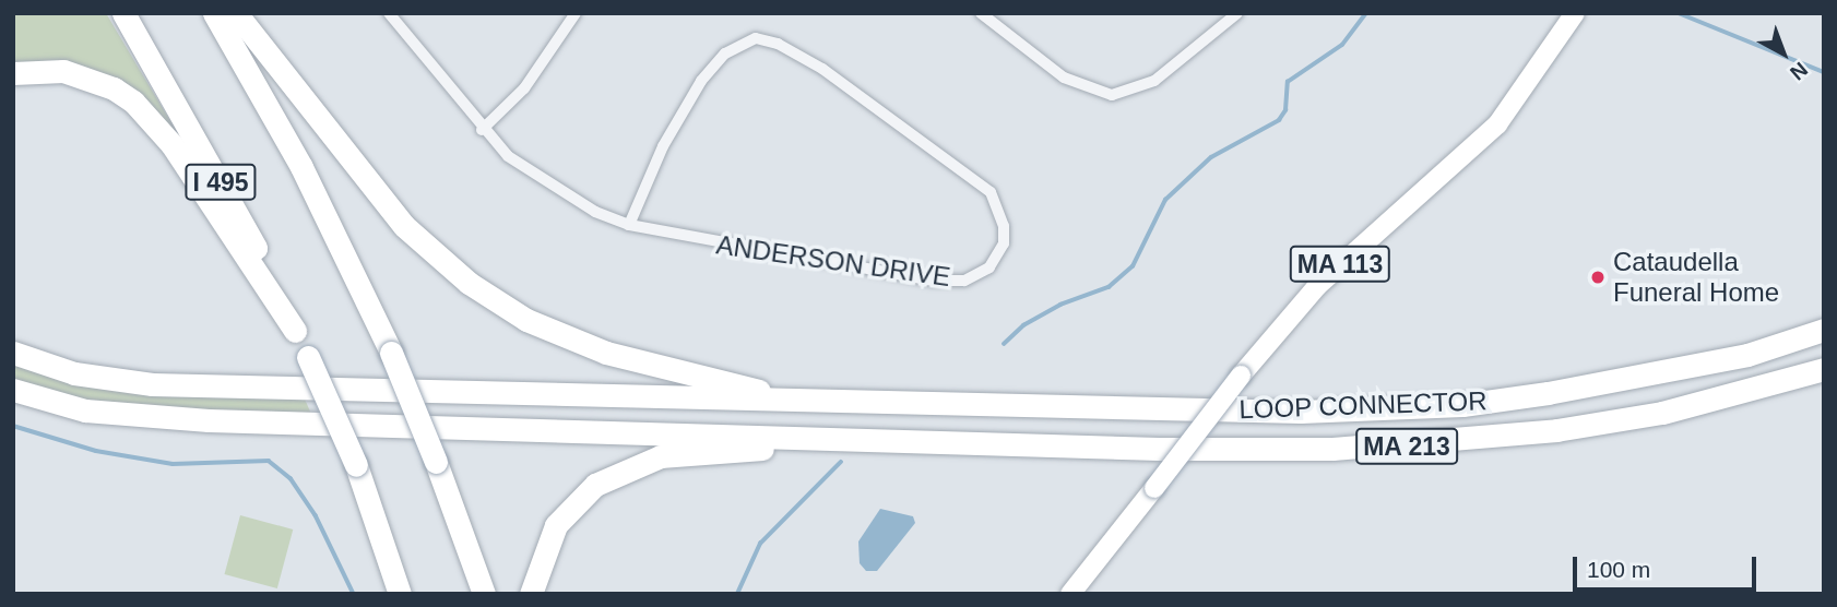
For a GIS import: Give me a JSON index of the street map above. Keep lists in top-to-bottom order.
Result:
{
  "streets": {
    "highway": ["I 495", "LOOP CONNECTOR", "MA 213"],
    "main road": ["MA 113"],
    "street": ["ANDERSON DRIVE"]
  },
  "places": ["Cataudella Funeral Home"],
  "scale_bar": "100 m",
  "north": "bottom right"
}
